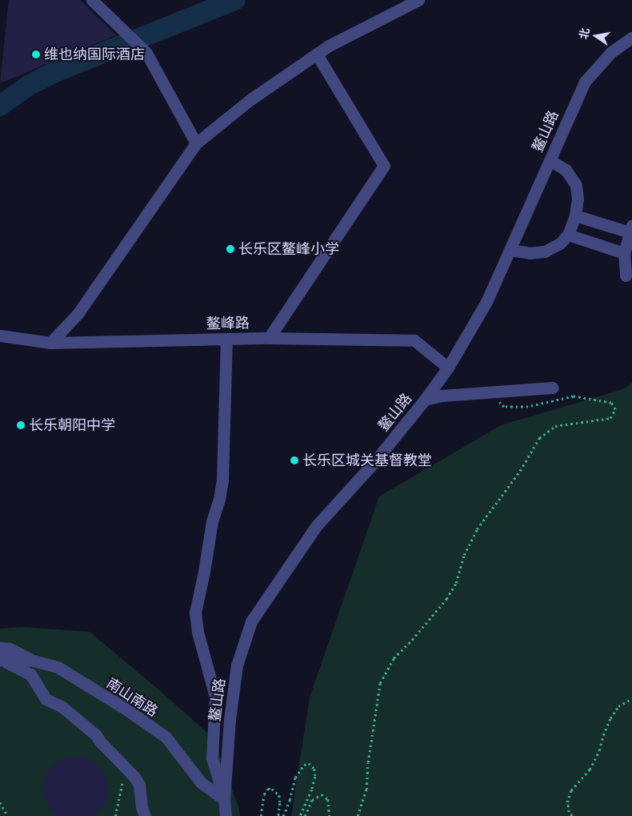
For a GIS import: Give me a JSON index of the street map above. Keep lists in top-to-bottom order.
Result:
{
  "streets": {
    "street": ["鳌山路", "鳌峰路", "南山南路"]
  },
  "crossings": [
    ["鳌山路", "鳌峰路"],
    ["鳌山路", "南山南路"]
  ],
  "places": [
    "维也纳国际酒店",
    "长乐区鳌峰小学",
    "长乐朝阳中学",
    "长乐区城关基督教堂"
  ],
  "north": "left"
}
